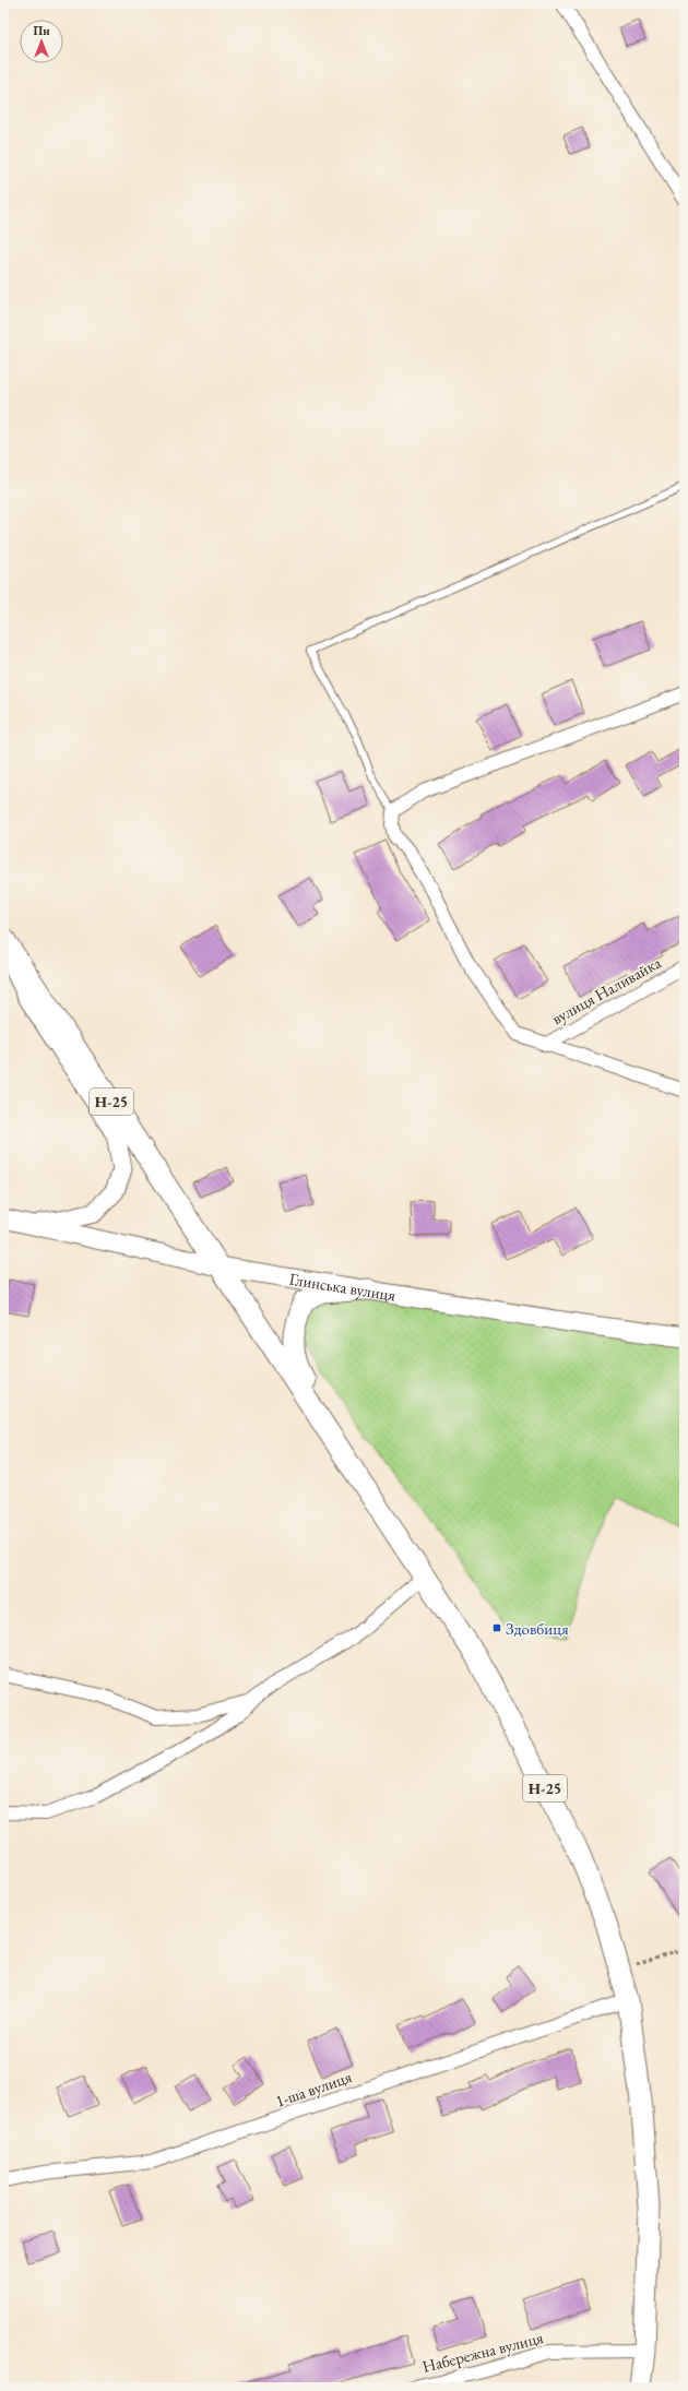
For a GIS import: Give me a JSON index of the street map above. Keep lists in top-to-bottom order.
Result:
{
  "streets": {
    "main road": ["Н-25"],
    "street": [
      "вулиця Наливайка",
      "Глинська вулиця",
      "1-ша вулиця",
      "Набережна вулиця"
    ]
  },
  "crossings": [
    ["Н-25", "Глинська вулиця"],
    ["Н-25", "1-ша вулиця"],
    ["Н-25", "Набережна вулиця"]
  ],
  "places": {
    "transit": ["Здовбиця"]
  },
  "north": "top"
}
